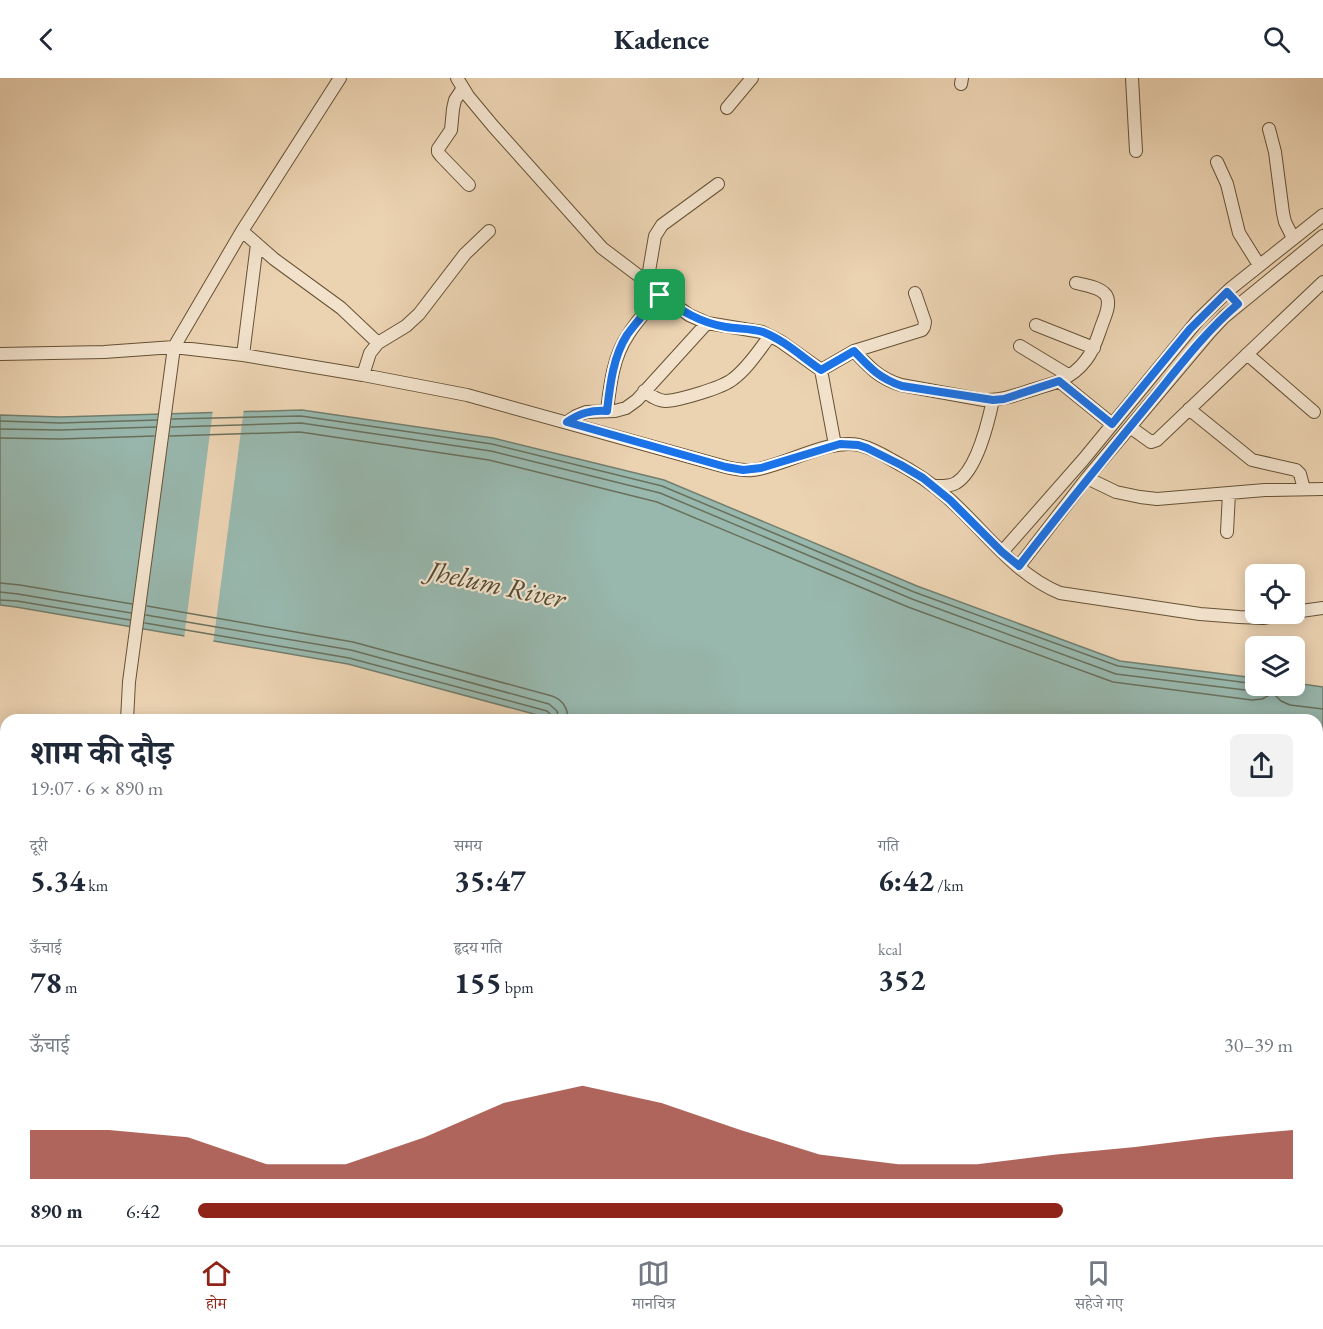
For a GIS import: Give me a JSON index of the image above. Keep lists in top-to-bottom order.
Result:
{
  "water": ["Jhelum River"],
  "page": {
    "header": "Kadence",
    "heading": ["शाम की दौड़", "19:07 · 6 × 890 m"],
    "stats": [
      ["दूरी", "5.34 km"],
      ["समय", "35:47"],
      ["गति", "6:42 /km"],
      ["ऊँचाई", "78 m"],
      ["हृदय गति", "155 bpm"],
      ["kcal", "352"]
    ],
    "chart": ["ऊँचाई", "30–39 m"],
    "list": [
      {
        "name": "890 m",
        "note": "6:42"
      }
    ],
    "tabs": ["होम", "मानचित्र", "सहेजे गए"]
  }
}
